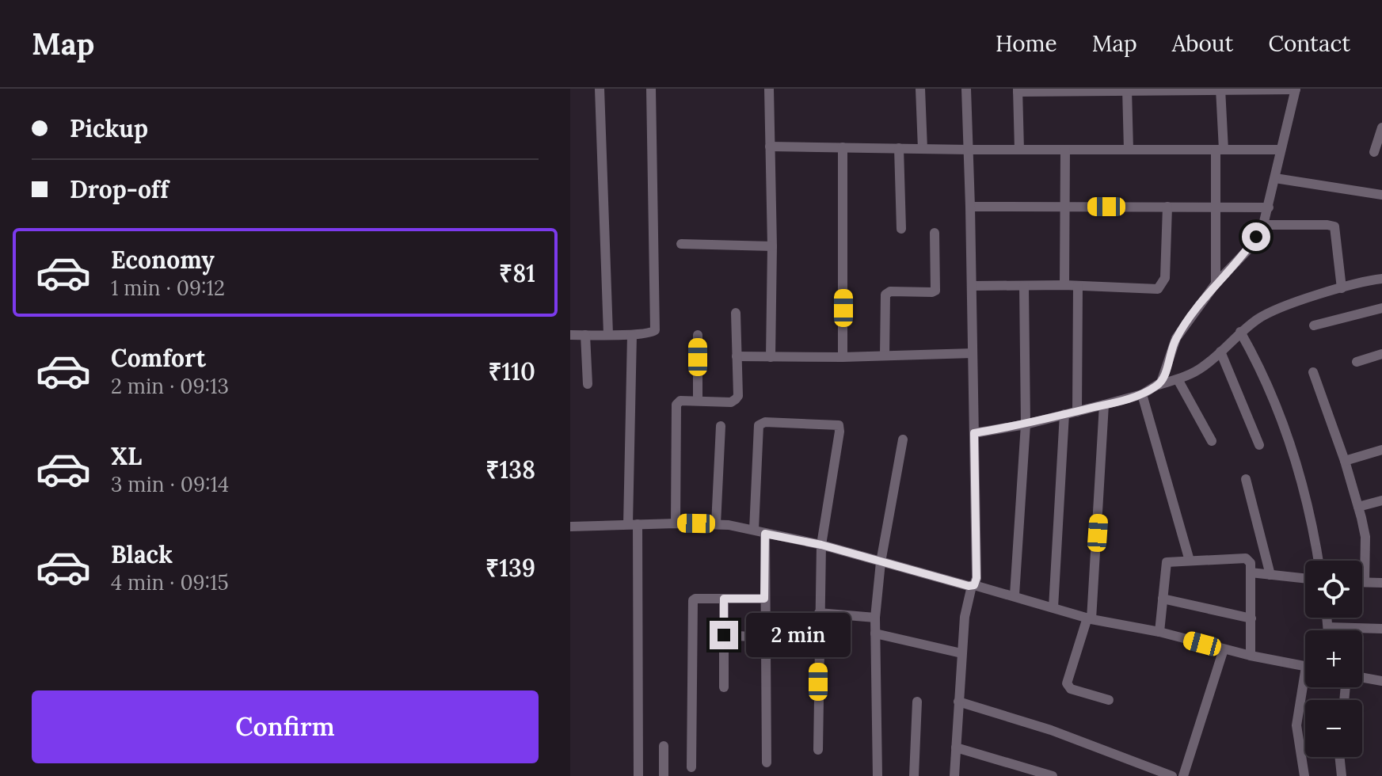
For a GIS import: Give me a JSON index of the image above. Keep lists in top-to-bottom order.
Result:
{
  "page": {
    "header": "Map",
    "nav": [
      "Home",
      "Map",
      "About",
      "Contact"
    ],
    "banner": ["Pickup", "Drop-off"],
    "list": [
      {
        "name": "Economy",
        "note": "1 min · 09:12",
        "value": "₹81"
      },
      {
        "name": "Comfort",
        "note": "2 min · 09:13",
        "value": "₹110"
      },
      {
        "name": "XL",
        "note": "3 min · 09:14",
        "value": "₹138"
      },
      {
        "name": "Black",
        "note": "4 min · 09:15",
        "value": "₹139"
      }
    ],
    "map_buttons": ["+", "−"],
    "bubble": "2 min",
    "buttons": "Confirm"
  }
}
